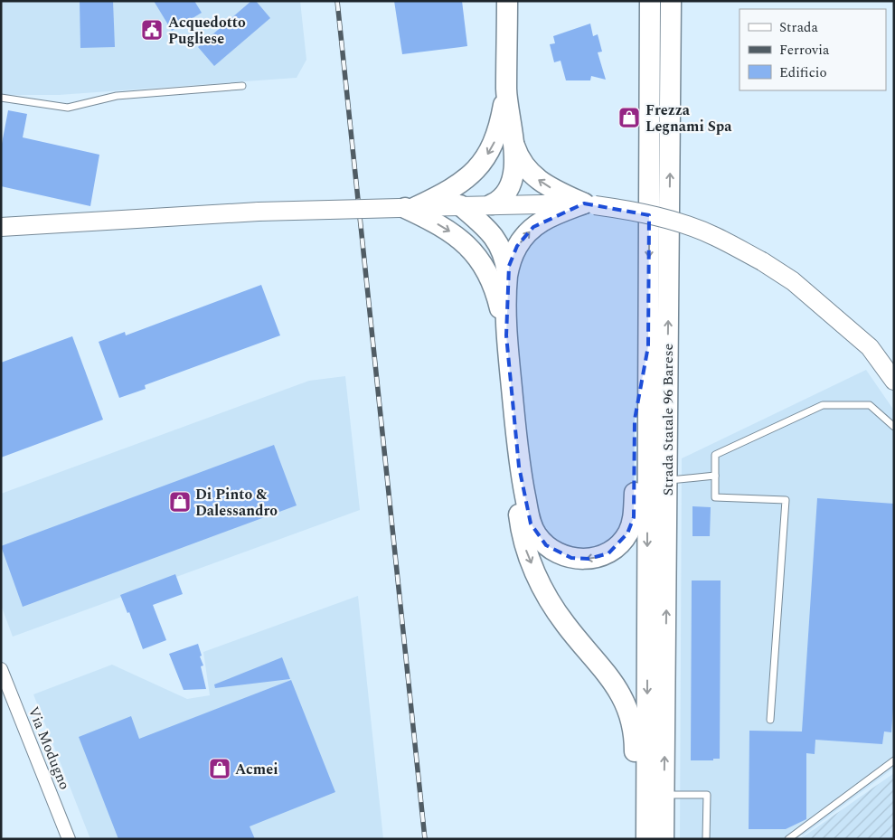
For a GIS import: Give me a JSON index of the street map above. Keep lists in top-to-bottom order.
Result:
{
  "streets": {
    "main road": ["Strada Statale 96 Barese"],
    "street": ["Via Modugno"]
  },
  "places": {
    "public building": ["Acquedotto Pugliese"],
    "shop": ["Frezza Legnami Spa", "Di Pinto & Dalessandro", "Acmei"]
  },
  "legend": ["Strada", "Ferrovia", "Edificio"]
}
